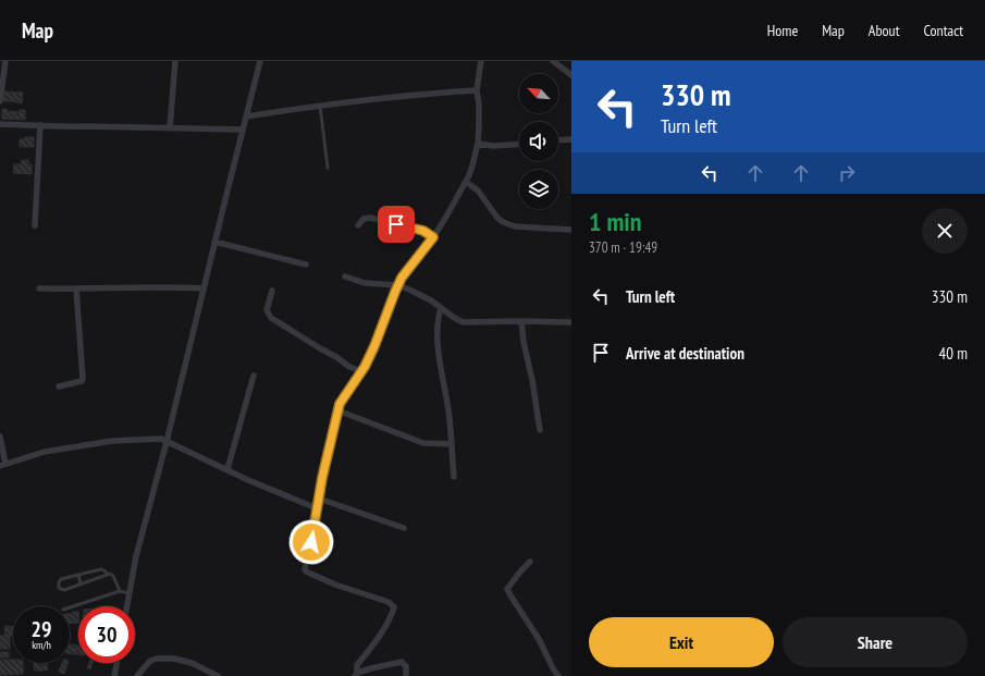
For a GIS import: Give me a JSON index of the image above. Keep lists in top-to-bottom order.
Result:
{
  "north": "top left",
  "page": {
    "header": "Map",
    "nav": [
      "Home",
      "Map",
      "About",
      "Contact"
    ],
    "turn": ["330 m", "Turn left"],
    "heading": ["1 min", "370 m · 19:49"],
    "list": [
      {
        "name": "Turn left",
        "value": "330 m"
      },
      {
        "name": "Arrive at destination",
        "value": "40 m"
      }
    ],
    "speed": "29 km/h",
    "limit": "30",
    "buttons": ["Exit", "Share"]
  }
}
